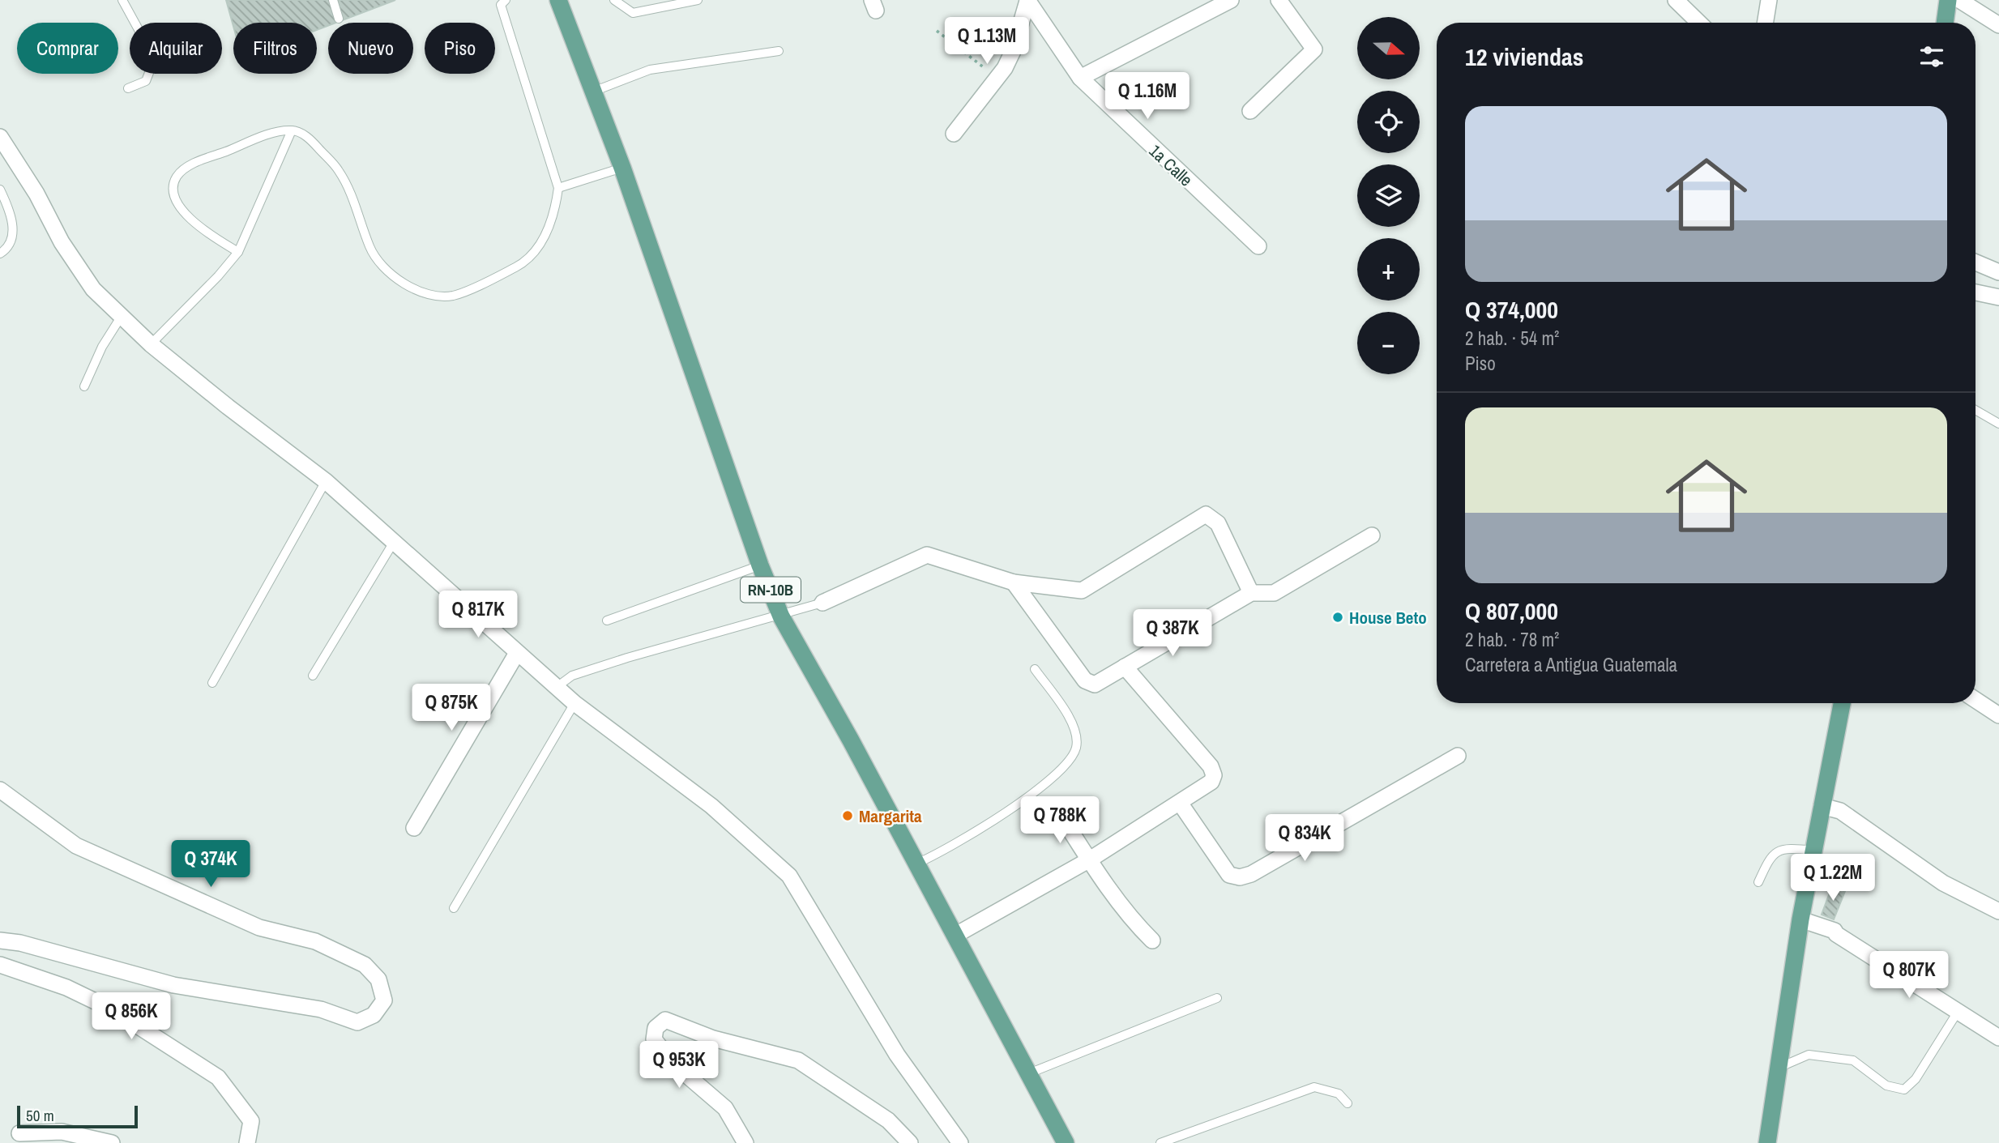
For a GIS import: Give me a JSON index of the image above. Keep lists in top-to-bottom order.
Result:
{
  "streets": {
    "main road": ["RN-10B"],
    "street": ["1a Calle"]
  },
  "places": ["House Beto", "Margarita"],
  "scale_bar": "50 m",
  "north": "right",
  "page": {
    "map_buttons": ["+", "−"],
    "price": [
      "Q 1.13M",
      "Q 1.16M",
      "Q 817K",
      "Q 387K",
      "Q 875K",
      "Q 788K",
      "Q 834K",
      "Q 374K",
      "Q 1.22M",
      "Q 807K",
      "Q 856K",
      "Q 953K"
    ],
    "chip": [
      "Comprar",
      "Alquilar",
      "Filtros",
      "Nuevo",
      "Piso"
    ],
    "heading": "12 viviendas",
    "list": [
      {
        "name": "Q 374,000",
        "note": "2 hab. · 54 m² · Piso"
      },
      {
        "name": "Q 807,000",
        "note": "2 hab. · 78 m² · Carretera a Antigua Guatemala"
      }
    ],
    "scale": "50 m"
  }
}
